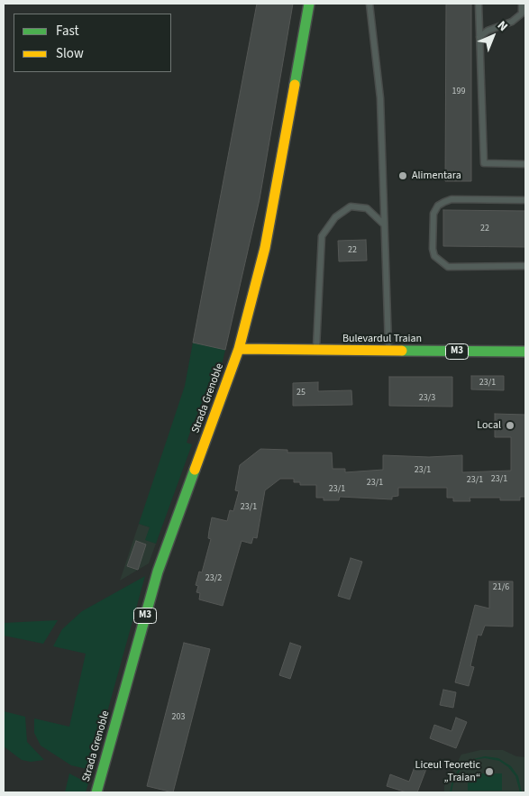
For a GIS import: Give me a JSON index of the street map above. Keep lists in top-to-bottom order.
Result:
{
  "streets": {
    "main road": ["Bulevardul Traian", "M3", "Strada Grenoble"]
  },
  "crossings": [
    ["Bulevardul Traian", "Strada Grenoble"]
  ],
  "places": ["Alimentara", "Local", "Liceul Teoretic „Traian“"],
  "house_numbers": [
    "199",
    "22",
    "22",
    "23/1",
    "25",
    "23/3",
    "23/1",
    "23/1",
    "23/1",
    "23/1",
    "23/1",
    "23/1",
    "23/2",
    "21/6",
    "203"
  ],
  "legend": ["Fast", "Slow"],
  "north": "top right"
}
